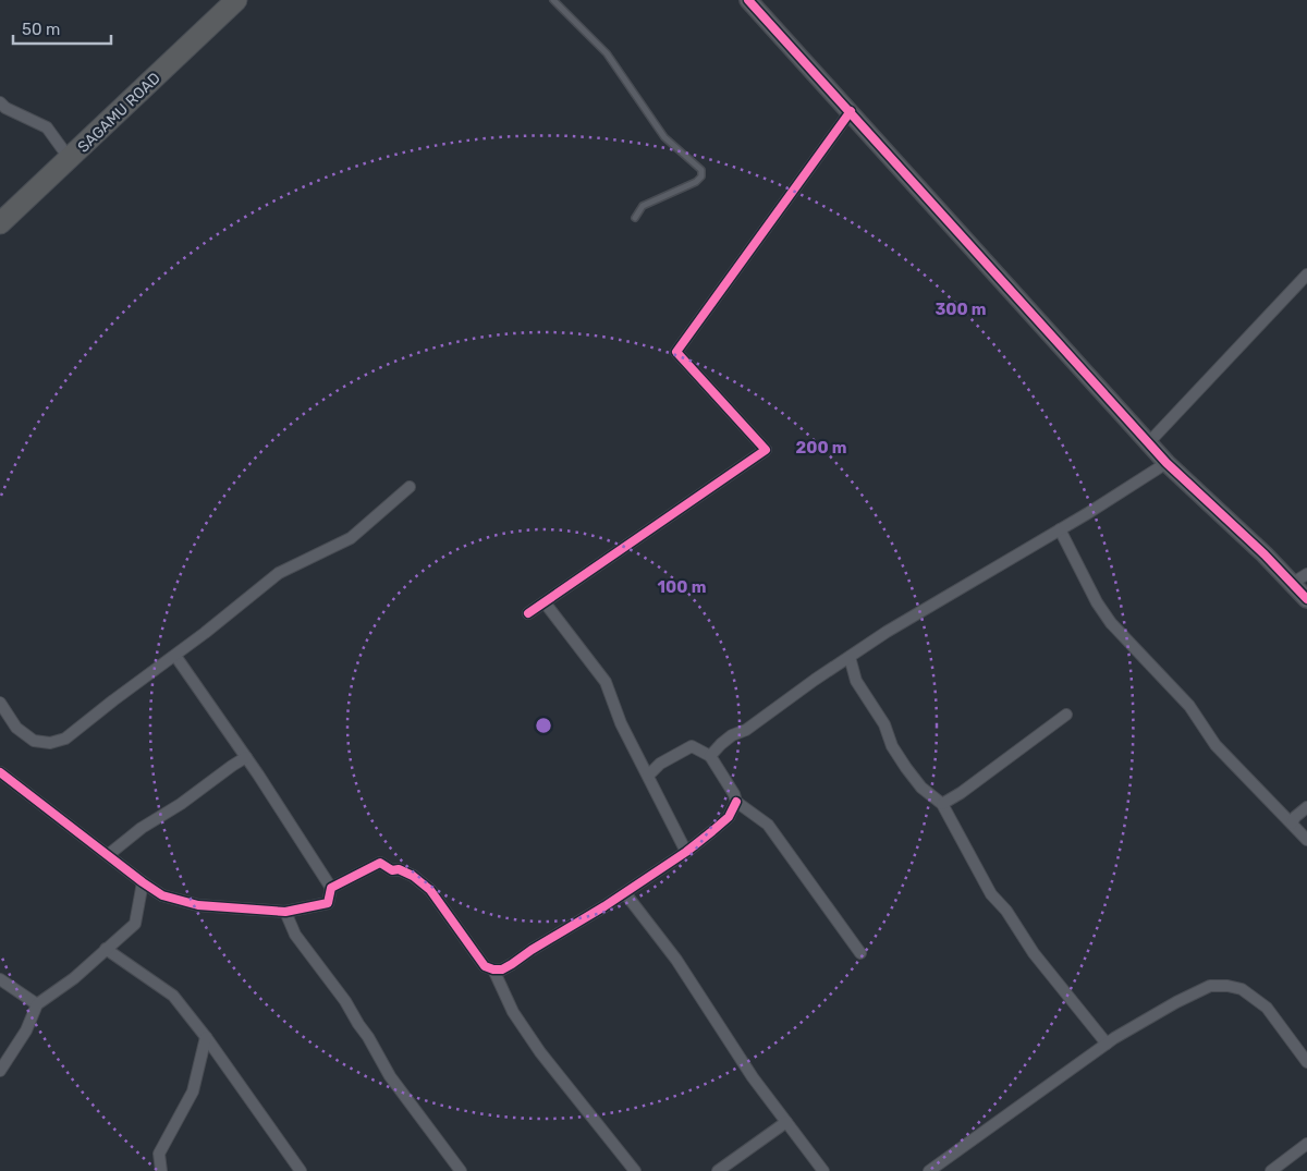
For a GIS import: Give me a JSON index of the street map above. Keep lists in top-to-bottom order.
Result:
{
  "streets": {
    "highway": ["SAGAMU ROAD"]
  },
  "scale_bar": "50 m",
  "rings": ["300 m", "200 m", "100 m"]
}
